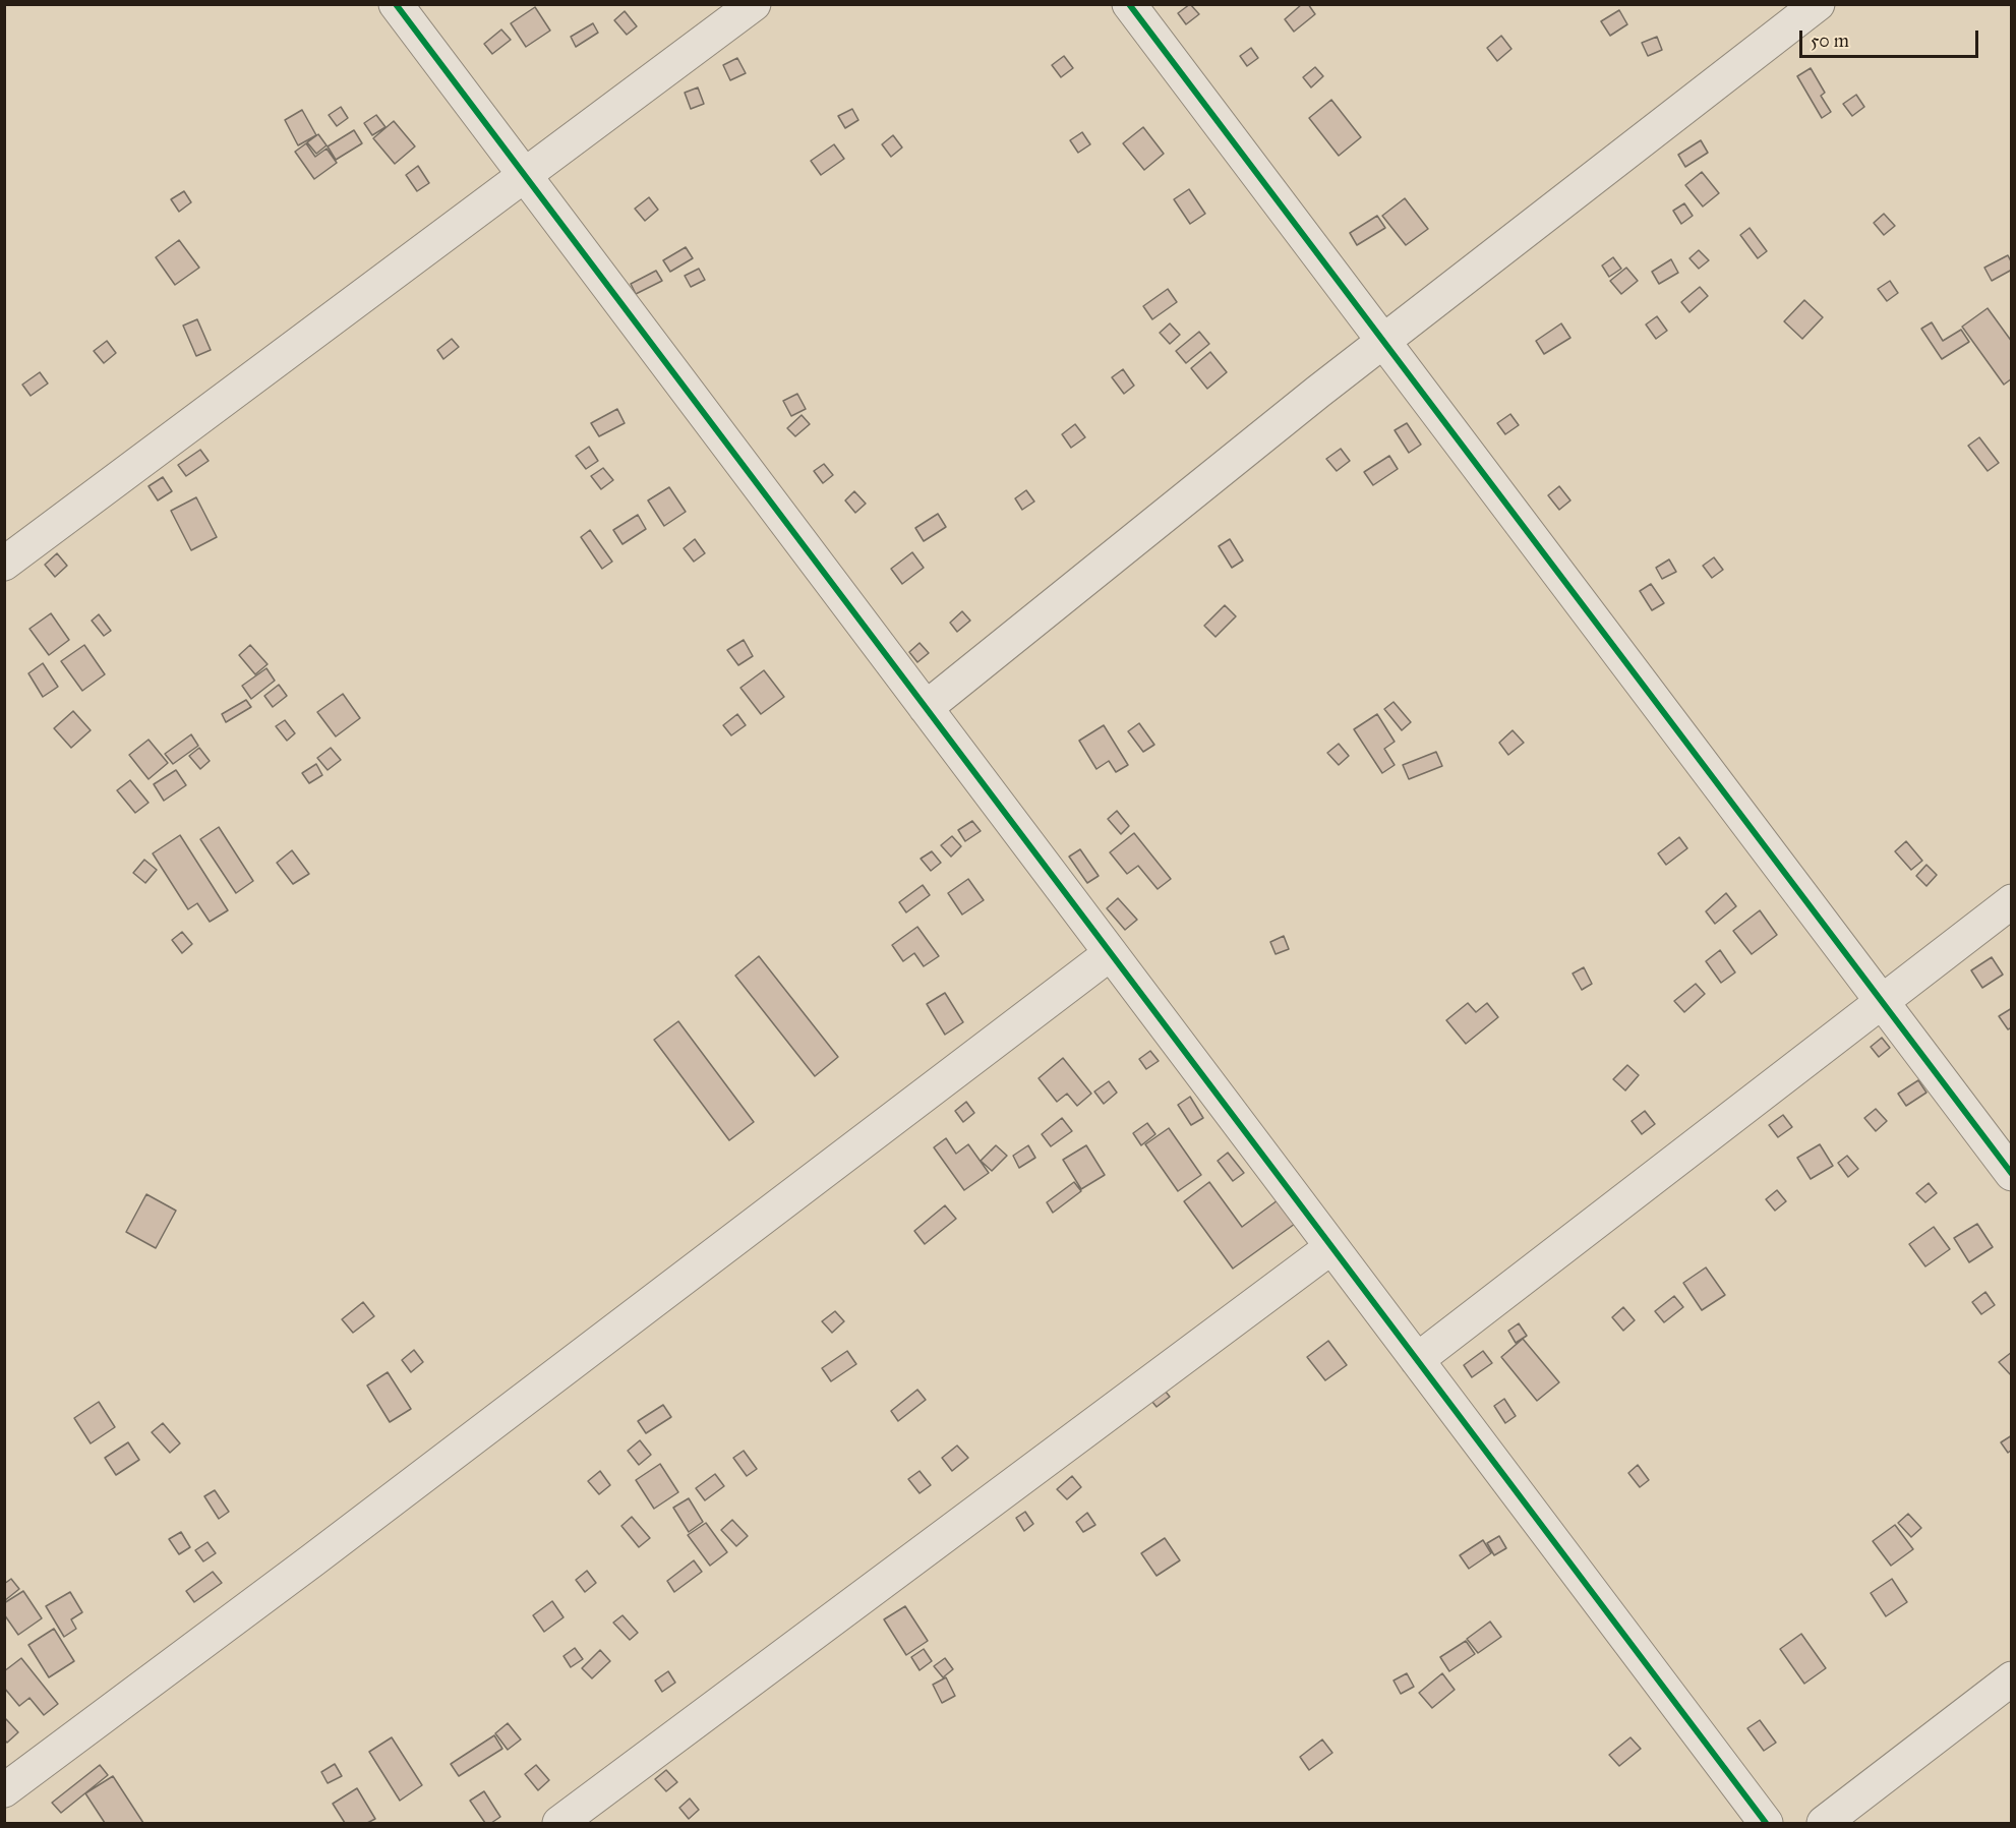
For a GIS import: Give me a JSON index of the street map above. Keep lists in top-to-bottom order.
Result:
{
  "scale_bar": "50 m"
}
